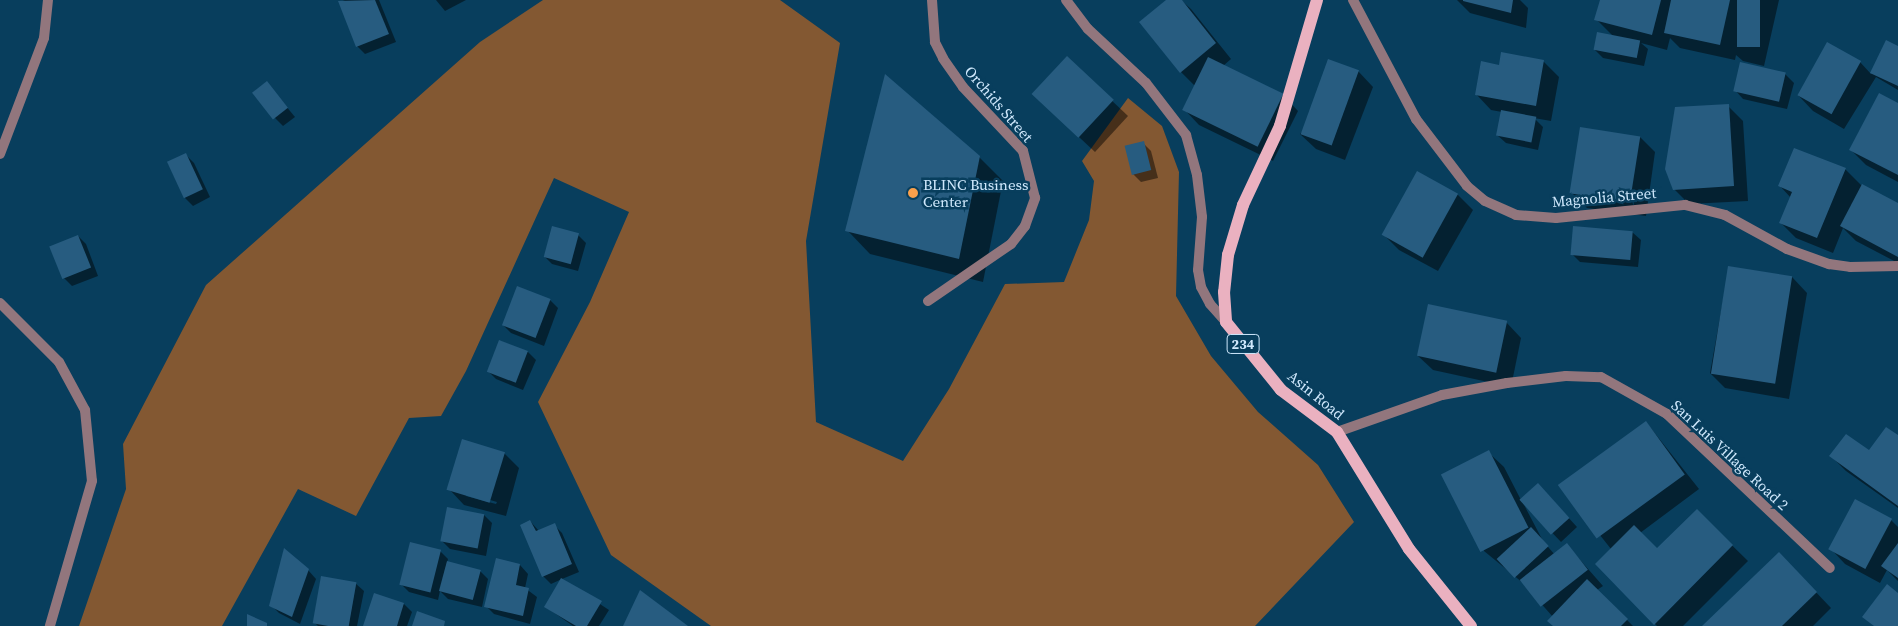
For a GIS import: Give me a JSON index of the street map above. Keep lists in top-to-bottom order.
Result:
{
  "streets": {
    "main road": ["234", "Asin Road"],
    "street": ["Orchids Street", "Magnolia Street", "San Luis Village Road 2"]
  },
  "crossings": [
    ["234", "Asin Road"],
    ["Asin Road", "San Luis Village Road 2"]
  ],
  "places": ["BLINC Business Center"]
}
